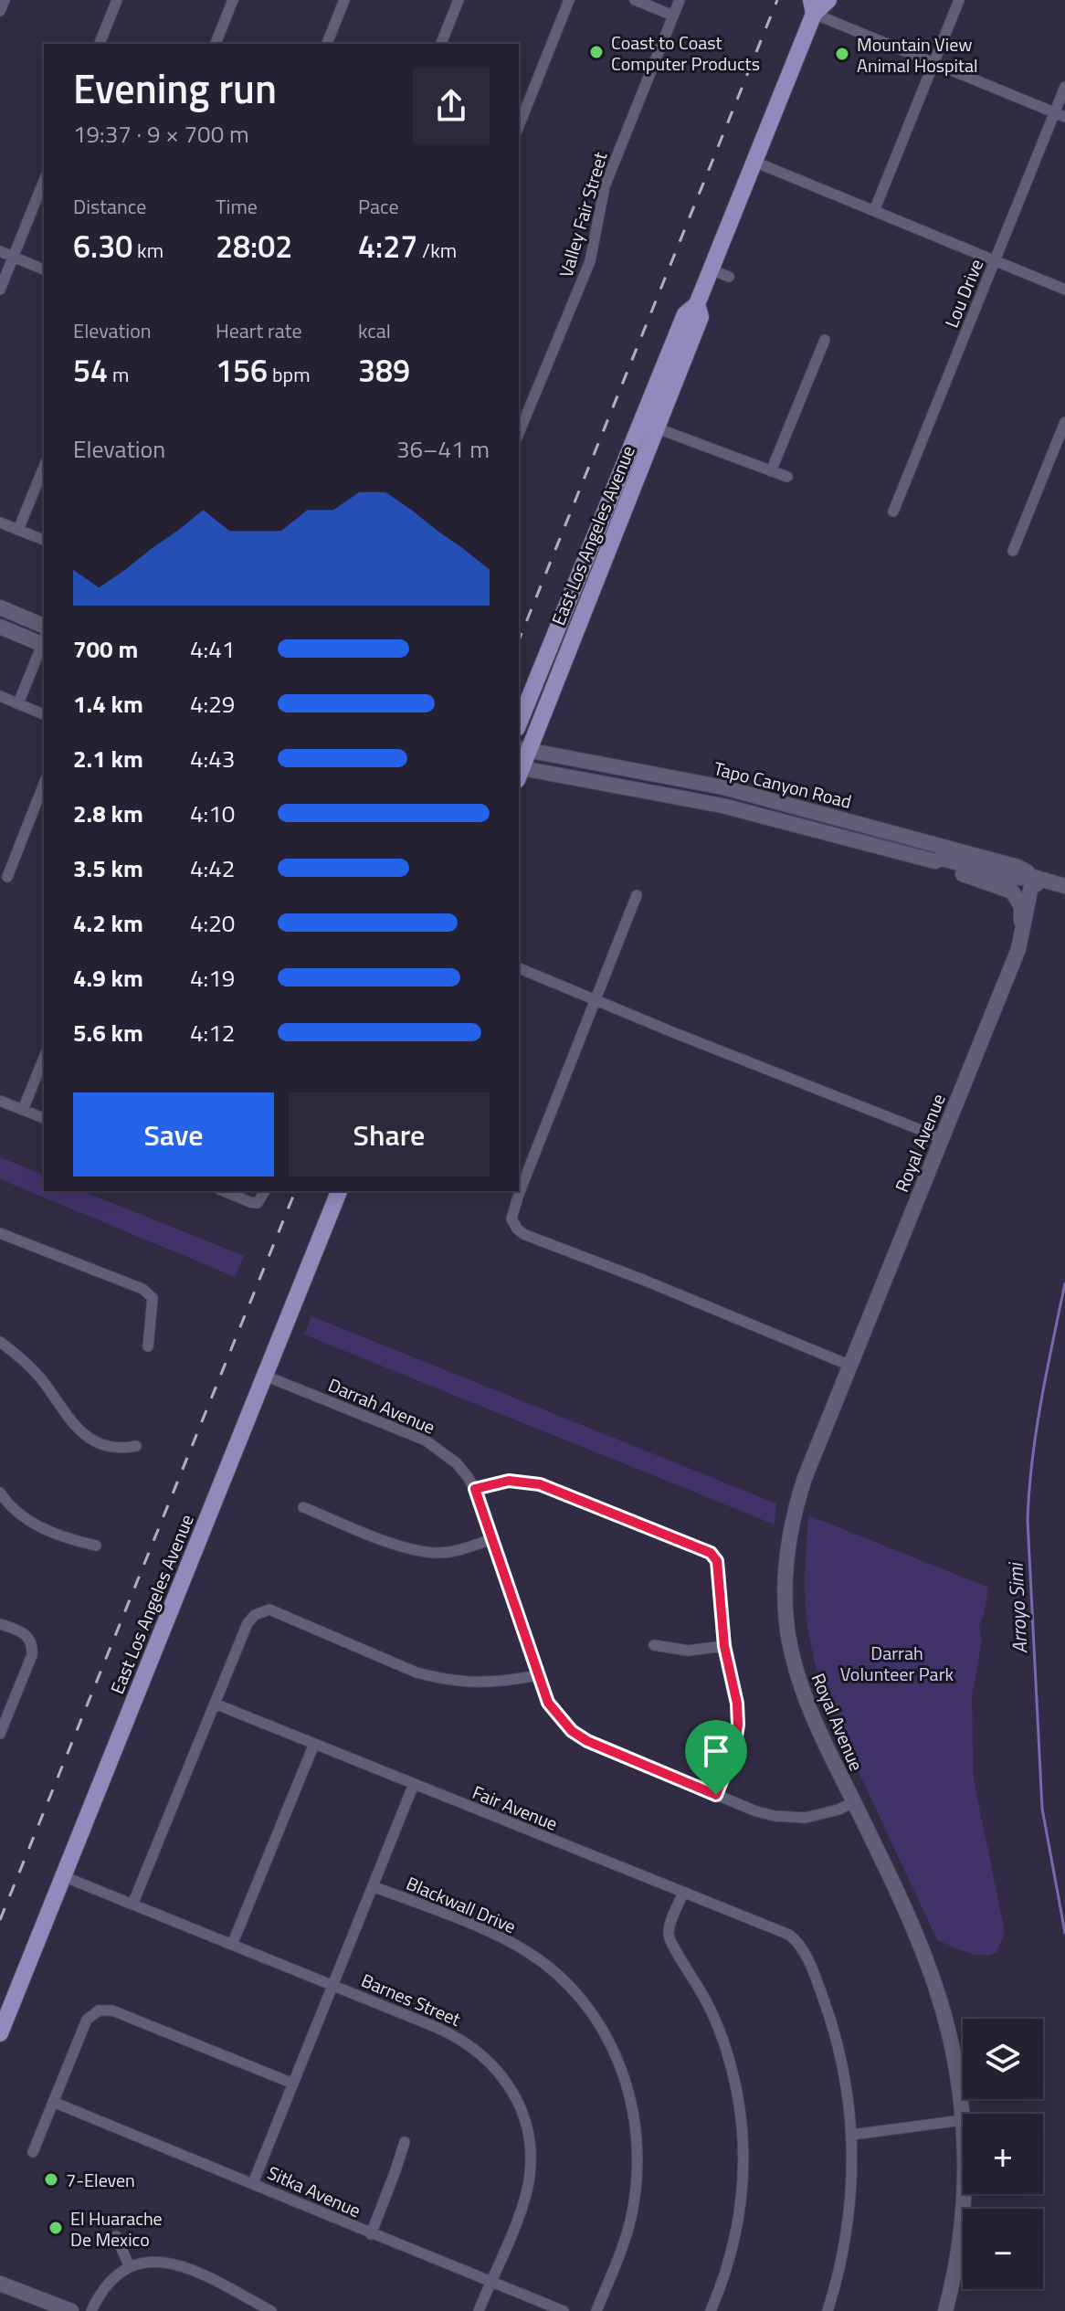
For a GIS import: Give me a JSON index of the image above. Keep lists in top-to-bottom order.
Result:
{
  "streets": {
    "main road": ["East Los Angeles Avenue", "Tapo Canyon Road", "Royal Avenue"],
    "street": [
      "Valley Fair Street",
      "Lou Drive",
      "Darrah Avenue",
      "Fair Avenue",
      "Blackwall Drive",
      "Barnes Street",
      "Sitka Avenue"
    ]
  },
  "crossings": [
    ["East Los Angeles Avenue", "Tapo Canyon Road"],
    ["East Los Angeles Avenue", "Darrah Avenue"],
    ["East Los Angeles Avenue", "Barnes Street"],
    ["Tapo Canyon Road", "Royal Avenue"],
    ["Royal Avenue", "Darrah Avenue"],
    ["Barnes Street", "Sitka Avenue"]
  ],
  "water": ["Arroyo Simi"],
  "parks": ["Darrah Volunteer Park"],
  "places": [
    "Coast to Coast Computer Products",
    "Mountain View Animal Hospital",
    "7-Eleven",
    "El Huarache De Mexico"
  ],
  "page": {
    "heading": ["Evening run", "19:37 · 9 × 700 m"],
    "stats": [
      ["Distance", "6.30 km"],
      ["Time", "28:02"],
      ["Pace", "4:27 /km"],
      ["Elevation", "54 m"],
      ["Heart rate", "156 bpm"],
      ["kcal", "389"]
    ],
    "chart": ["Elevation", "36–41 m"],
    "list": [
      {
        "name": "700 m",
        "note": "4:41"
      },
      {
        "name": "1.4 km",
        "note": "4:29"
      },
      {
        "name": "2.1 km",
        "note": "4:43"
      },
      {
        "name": "2.8 km",
        "note": "4:10"
      },
      {
        "name": "3.5 km",
        "note": "4:42"
      },
      {
        "name": "4.2 km",
        "note": "4:20"
      },
      {
        "name": "4.9 km",
        "note": "4:19"
      },
      {
        "name": "5.6 km",
        "note": "4:12"
      }
    ],
    "buttons": ["Save", "Share"],
    "map_buttons": ["+", "−"]
  }
}
